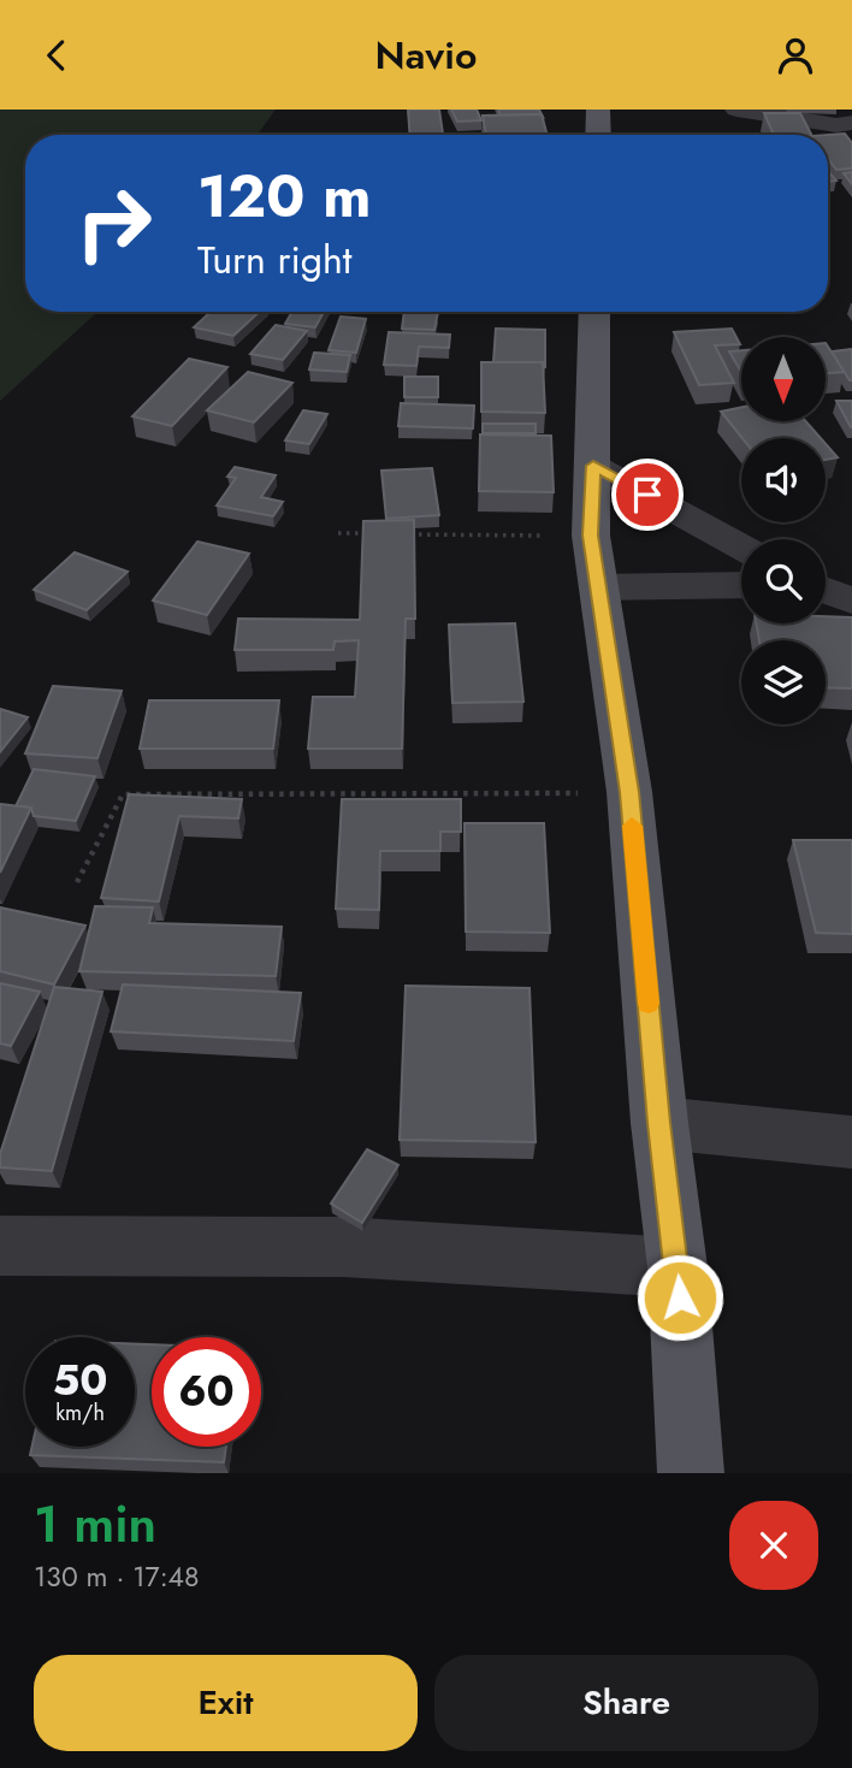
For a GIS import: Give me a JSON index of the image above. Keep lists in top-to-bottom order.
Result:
{
  "north": "bottom",
  "page": {
    "header": "Navio",
    "turn": ["120 m", "Turn right"],
    "speed": "50 km/h",
    "limit": "60",
    "heading": ["1 min", "130 m · 17:48"],
    "buttons": ["Exit", "Share"]
  }
}
